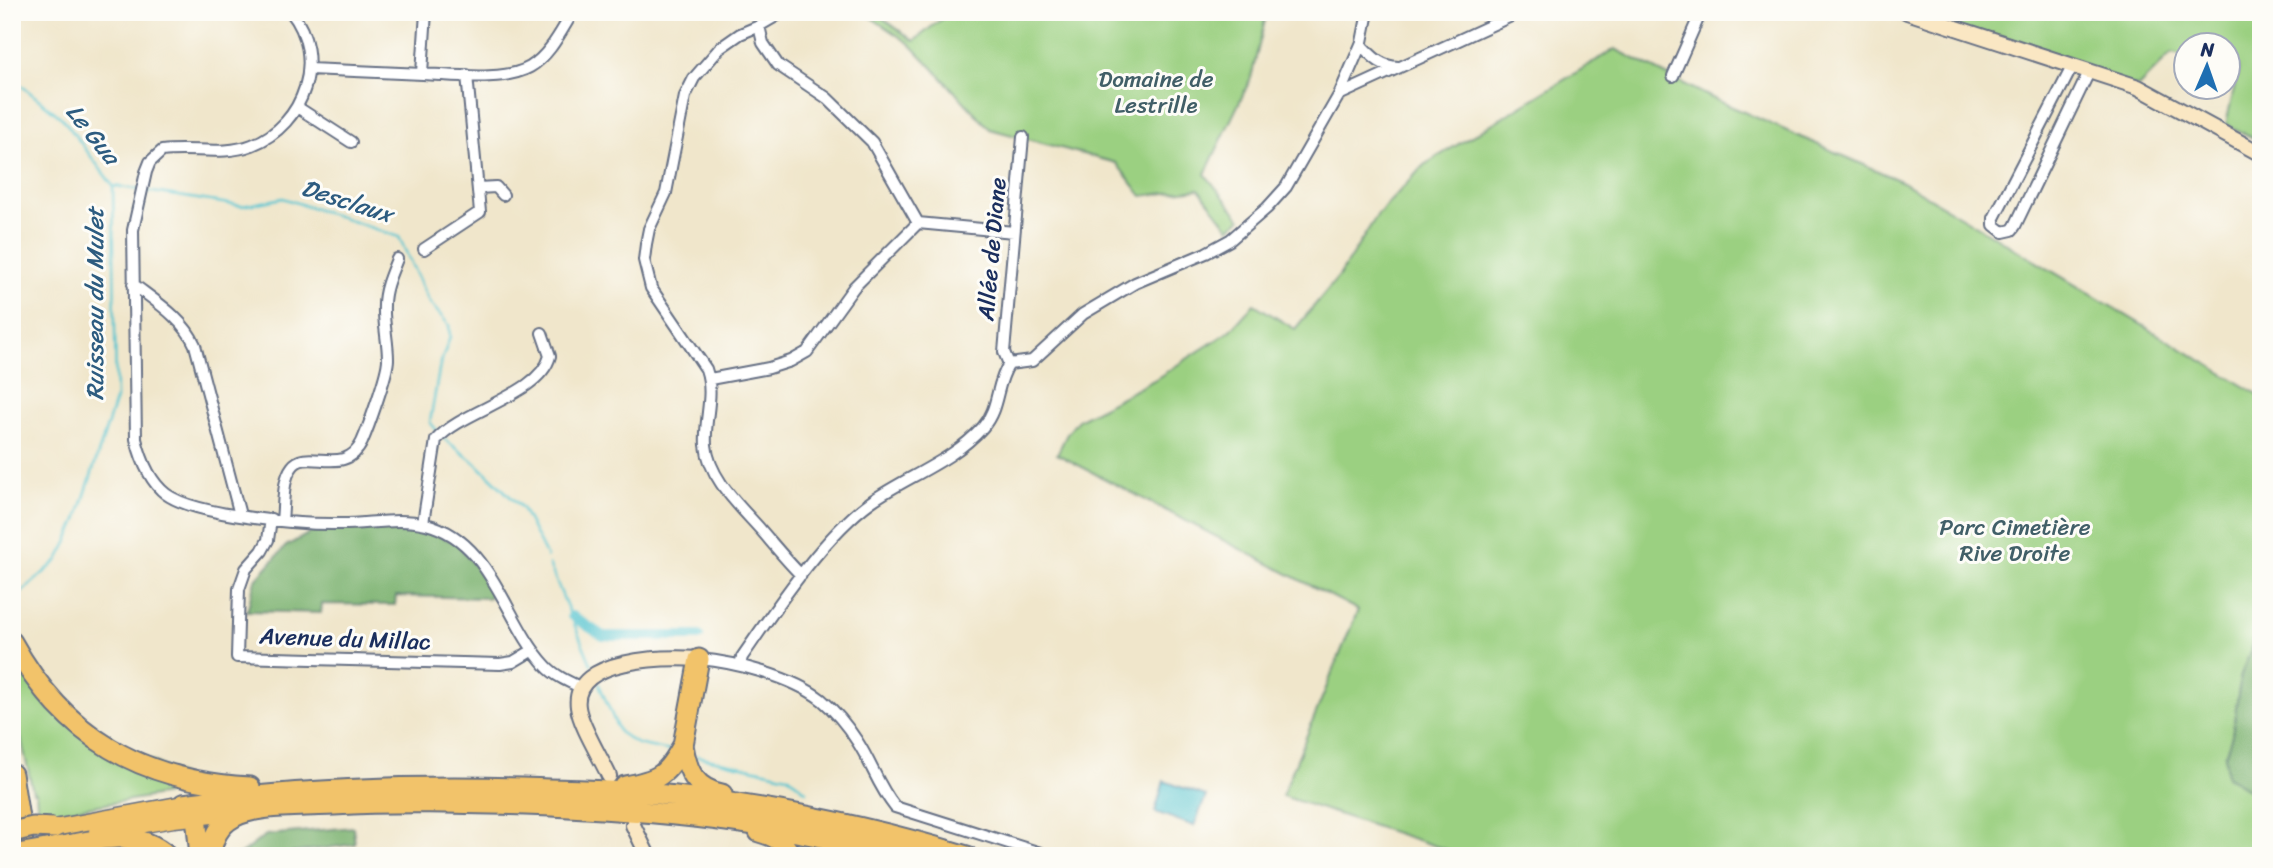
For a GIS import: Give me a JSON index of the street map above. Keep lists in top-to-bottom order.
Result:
{
  "streets": {
    "street": ["Allée de Diane", "Avenue du Millac"]
  },
  "water": ["Le Gua", "Desclaux", "Ruisseau du Mulet"],
  "parks": ["Domaine de Lestrille", "Parc Cimetière Rive Droite"],
  "north": "top"
}
